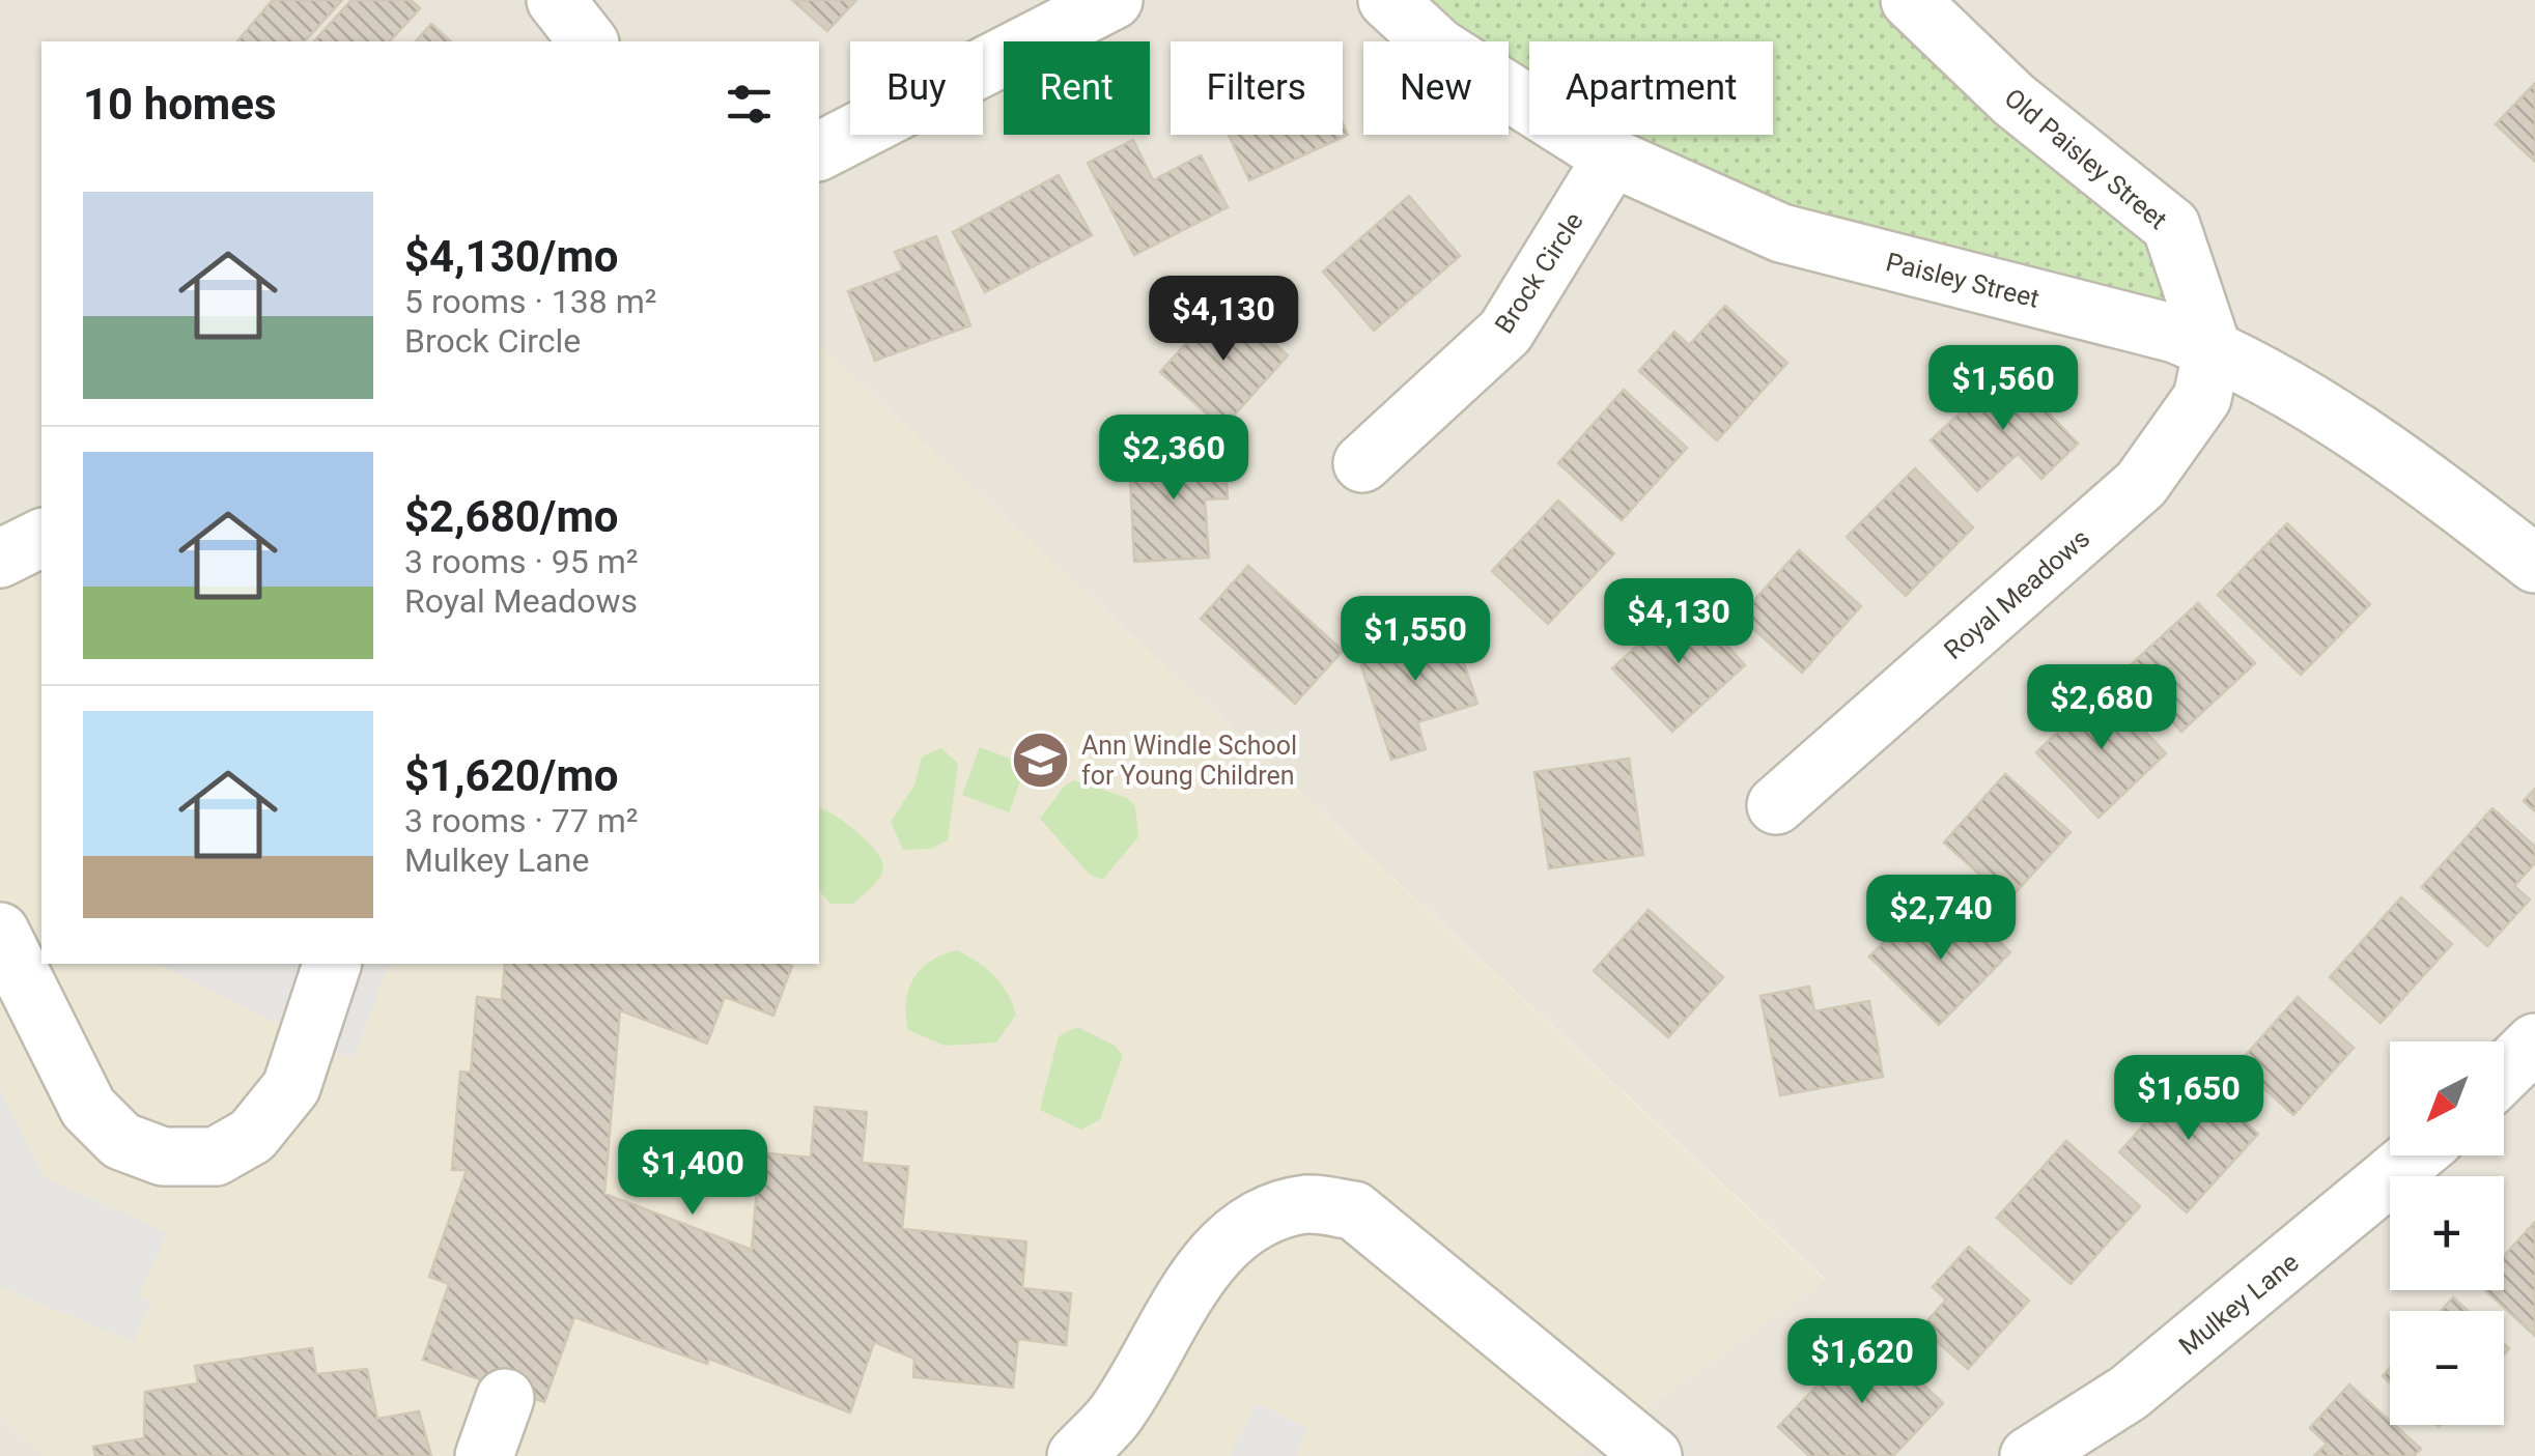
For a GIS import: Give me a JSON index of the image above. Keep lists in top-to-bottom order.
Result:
{
  "streets": {
    "street": [
      "Old Paisley Street",
      "Brock Circle",
      "Paisley Street",
      "Royal Meadows",
      "Mulkey Lane"
    ]
  },
  "crossings": [
    ["Old Paisley Street", "Paisley Street"],
    ["Old Paisley Street", "Royal Meadows"],
    ["Brock Circle", "Paisley Street"],
    ["Paisley Street", "Royal Meadows"]
  ],
  "places": {
    "school or university": ["Ann Windle School for Young Children"]
  },
  "north": "bottom left",
  "page": {
    "chip": [
      "Buy",
      "Rent",
      "Filters",
      "New",
      "Apartment"
    ],
    "heading": "10 homes",
    "list": [
      {
        "name": "$4,130/mo",
        "note": "5 rooms · 138 m² · Brock Circle"
      },
      {
        "name": "$2,680/mo",
        "note": "3 rooms · 95 m² · Royal Meadows"
      },
      {
        "name": "$1,620/mo",
        "note": "3 rooms · 77 m² · Mulkey Lane"
      }
    ],
    "price": [
      "$4,130",
      "$1,560",
      "$2,360",
      "$4,130",
      "$1,550",
      "$2,680",
      "$2,740",
      "$1,650",
      "$1,400",
      "$1,620"
    ],
    "map_buttons": ["+", "−"]
  }
}
